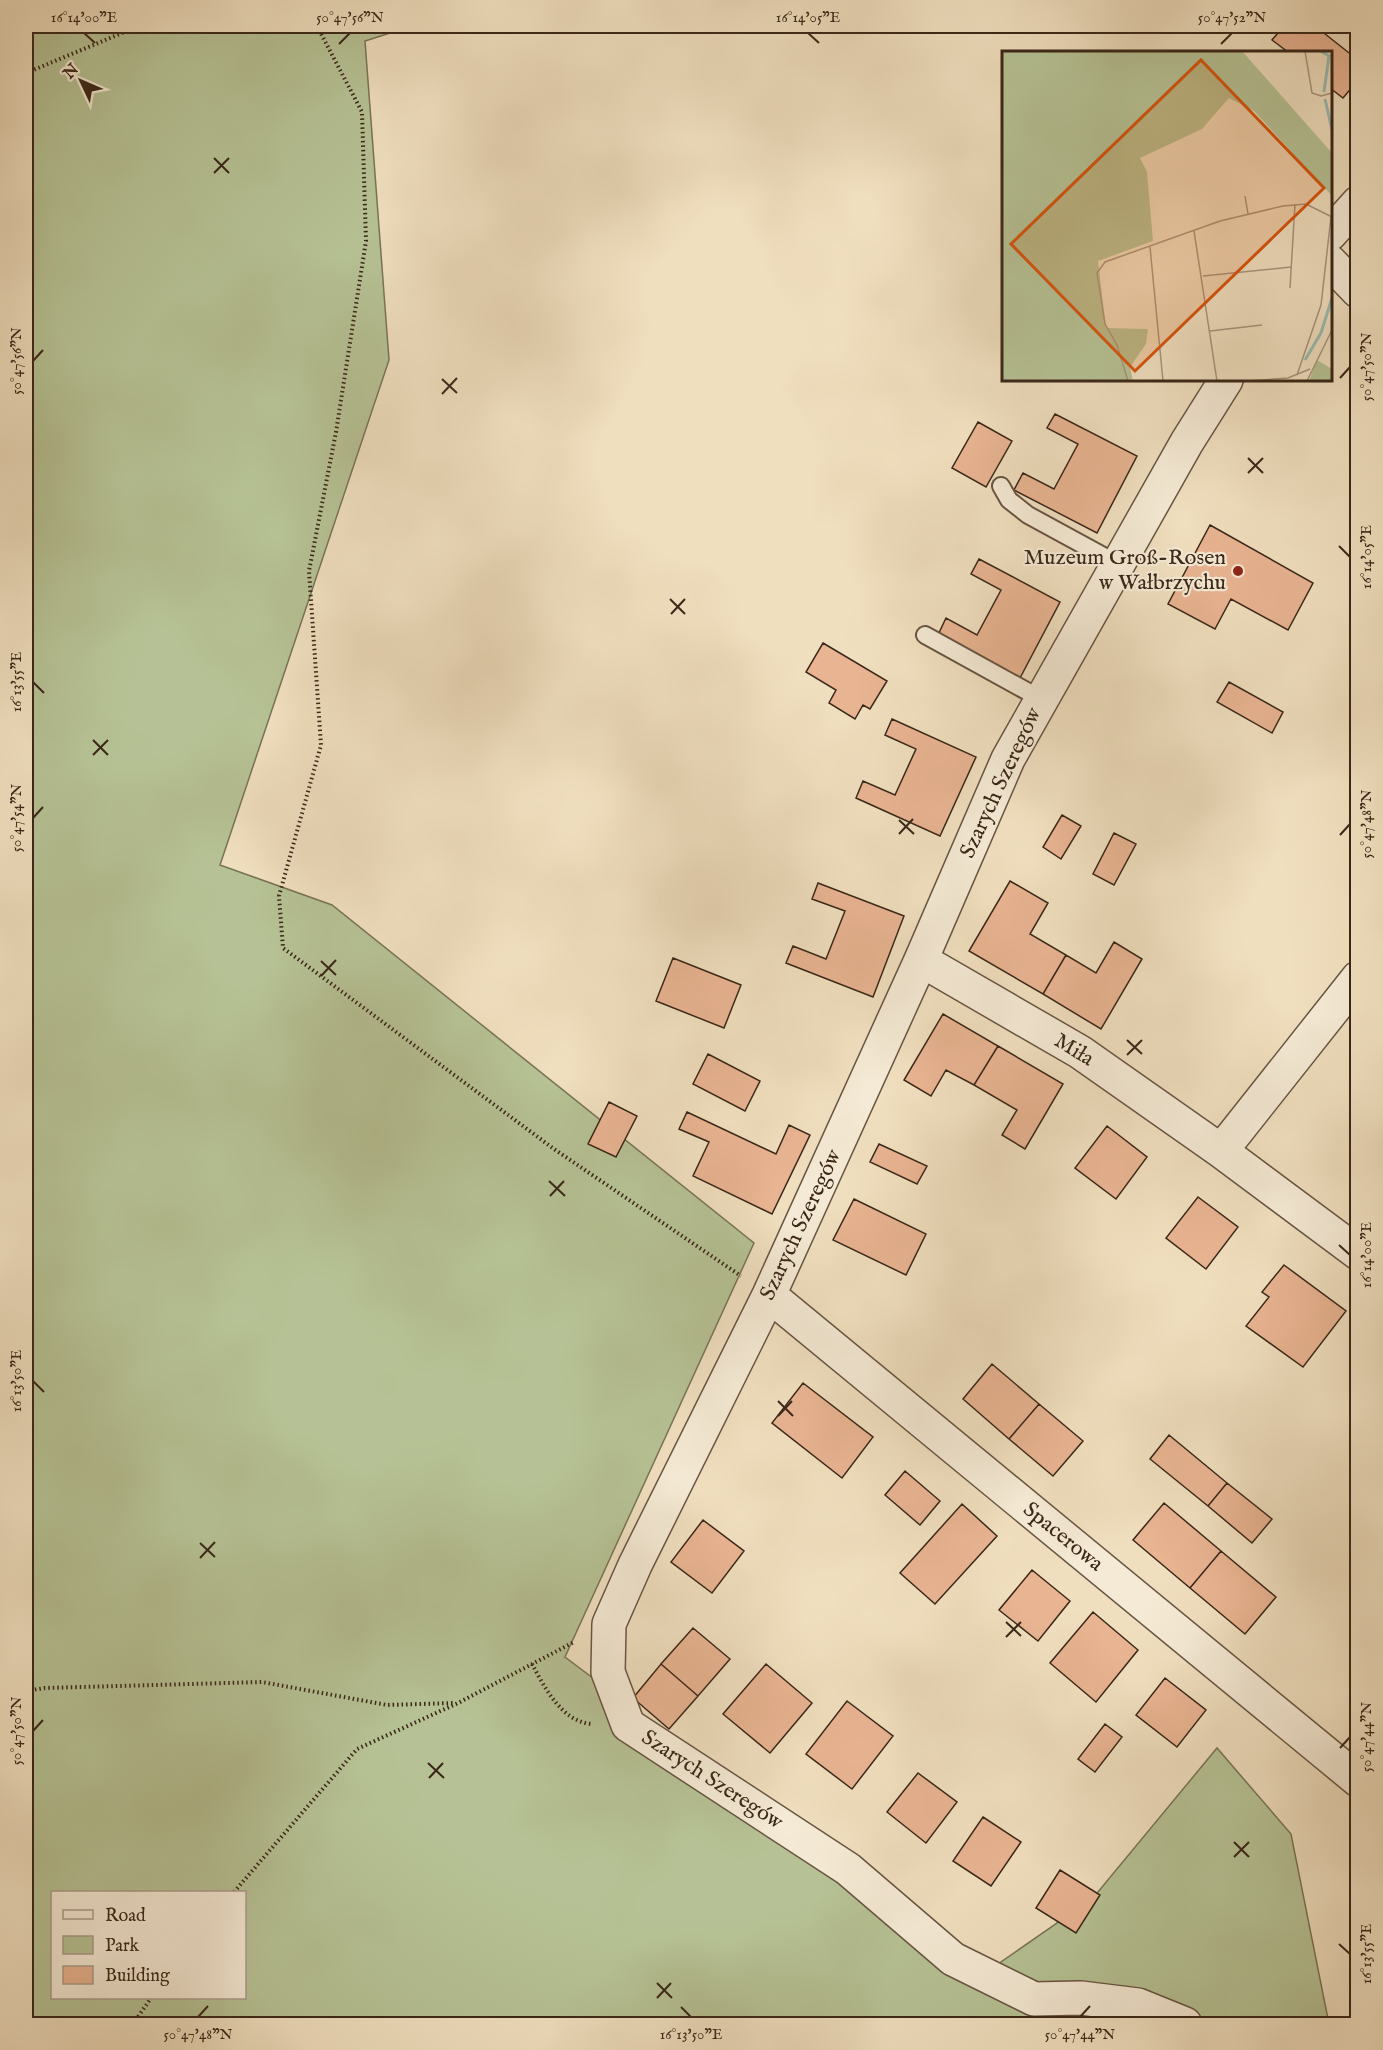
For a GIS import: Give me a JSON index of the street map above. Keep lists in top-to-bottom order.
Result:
{
  "streets": {
    "street": ["Szarych Szeregów", "Miła", "Spacerowa"]
  },
  "crossings": [
    ["Szarych Szeregów", "Miła"],
    ["Szarych Szeregów", "Spacerowa"]
  ],
  "places": ["Muzeum Groß-Rosen w Wałbrzychu"],
  "legend": ["Road", "Park", "Building"],
  "north": "top left",
  "coordinates": [
    "16°14'00\"E",
    "50°47'56\"N",
    "16°14'05\"E",
    "50°47'52\"N",
    "50°47'50\"N",
    "16°13'55\"E",
    "50°47'54\"N",
    "50°47'48\"N",
    "16°13'50\"E",
    "50°47'44\"N"
  ]
}
